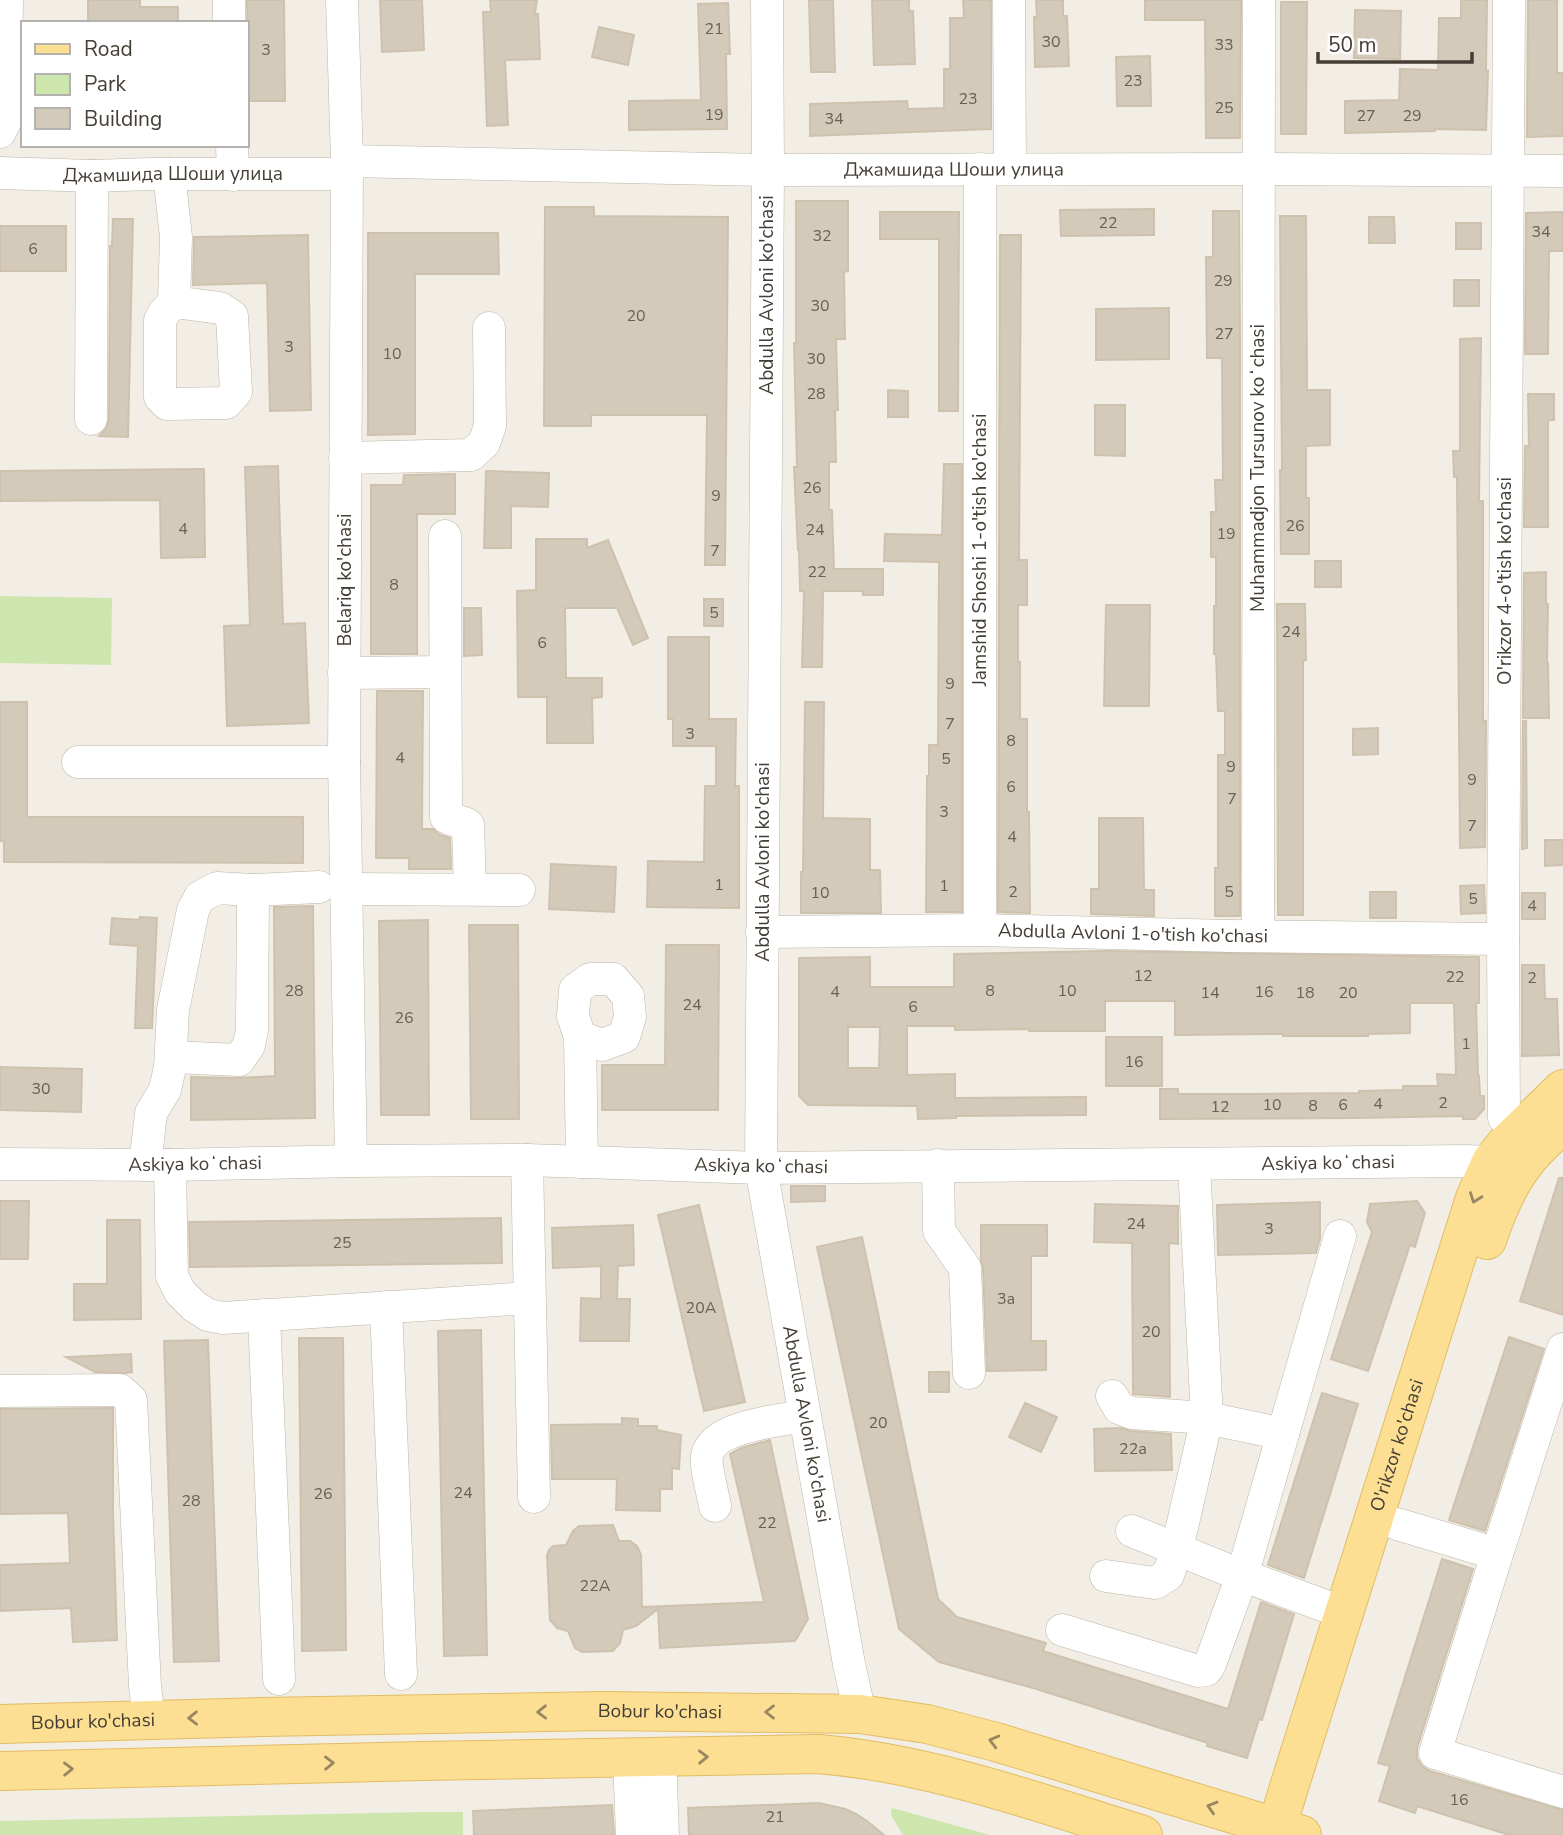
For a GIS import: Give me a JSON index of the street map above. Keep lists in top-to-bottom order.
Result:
{
  "streets": {
    "main road": ["O'rikzor ko'chasi", "Bobur ko'chasi"],
    "street": [
      "Джамшида Шоши улица",
      "Abdulla Avloni ko'chasi",
      "Muhammadjon Tursunov koʻchasi",
      "Jamshid Shoshi 1-o'tish ko'chasi",
      "Belariq ko'chasi",
      "O'rikzor 4-o'tish ko'chasi",
      "Abdulla Avloni 1-o'tish ko'chasi",
      "Askiya koʻchasi"
    ]
  },
  "crossings": [
    ["Джамшида Шоши улица", "Abdulla Avloni ko'chasi"],
    ["Джамшида Шоши улица", "Muhammadjon Tursunov koʻchasi"],
    ["Джамшида Шоши улица", "Jamshid Shoshi 1-o'tish ko'chasi"],
    ["Джамшида Шоши улица", "Belariq ko'chasi"],
    ["Джамшида Шоши улица", "O'rikzor 4-o'tish ko'chasi"],
    ["Abdulla Avloni ko'chasi", "Abdulla Avloni 1-o'tish ko'chasi"],
    ["Abdulla Avloni ko'chasi", "Askiya koʻchasi"],
    ["Abdulla Avloni ko'chasi", "Bobur ko'chasi"],
    ["Muhammadjon Tursunov koʻchasi", "Abdulla Avloni 1-o'tish ko'chasi"],
    ["Jamshid Shoshi 1-o'tish ko'chasi", "Abdulla Avloni 1-o'tish ko'chasi"],
    ["Belariq ko'chasi", "Askiya koʻchasi"],
    ["O'rikzor 4-o'tish ko'chasi", "Abdulla Avloni 1-o'tish ko'chasi"],
    ["O'rikzor 4-o'tish ko'chasi", "Askiya koʻchasi"],
    ["O'rikzor 4-o'tish ko'chasi", "O'rikzor ko'chasi"],
    ["Askiya koʻchasi", "O'rikzor ko'chasi"],
    ["O'rikzor ko'chasi", "Bobur ko'chasi"]
  ],
  "house_numbers": [
    "21",
    "30",
    "33",
    "3",
    "23",
    "23",
    "25",
    "19",
    "27",
    "29",
    "34",
    "22",
    "34",
    "32",
    "6",
    "29",
    "30",
    "20",
    "27",
    "3",
    "10",
    "30",
    "28",
    "26",
    "9",
    "26",
    "4",
    "24",
    "19",
    "7",
    "22",
    "8",
    "5",
    "24",
    "6",
    "9",
    "7",
    "3",
    "8",
    "4",
    "5",
    "9",
    "9",
    "6",
    "7",
    "3",
    "7",
    "4",
    "1",
    "1",
    "2",
    "5",
    "10",
    "5",
    "4",
    "12",
    "22",
    "2",
    "28",
    "8",
    "10",
    "4",
    "16",
    "14",
    "18",
    "20",
    "24",
    "6",
    "26",
    "1",
    "16",
    "30",
    "2",
    "4",
    "10",
    "6",
    "8",
    "12",
    "24",
    "3",
    "25",
    "3а",
    "20A",
    "20",
    "20",
    "22а",
    "24",
    "26",
    "28",
    "22",
    "22А",
    "16",
    "21"
  ],
  "legend": ["Road", "Park", "Building"],
  "scale_bar": "50 m"
}
